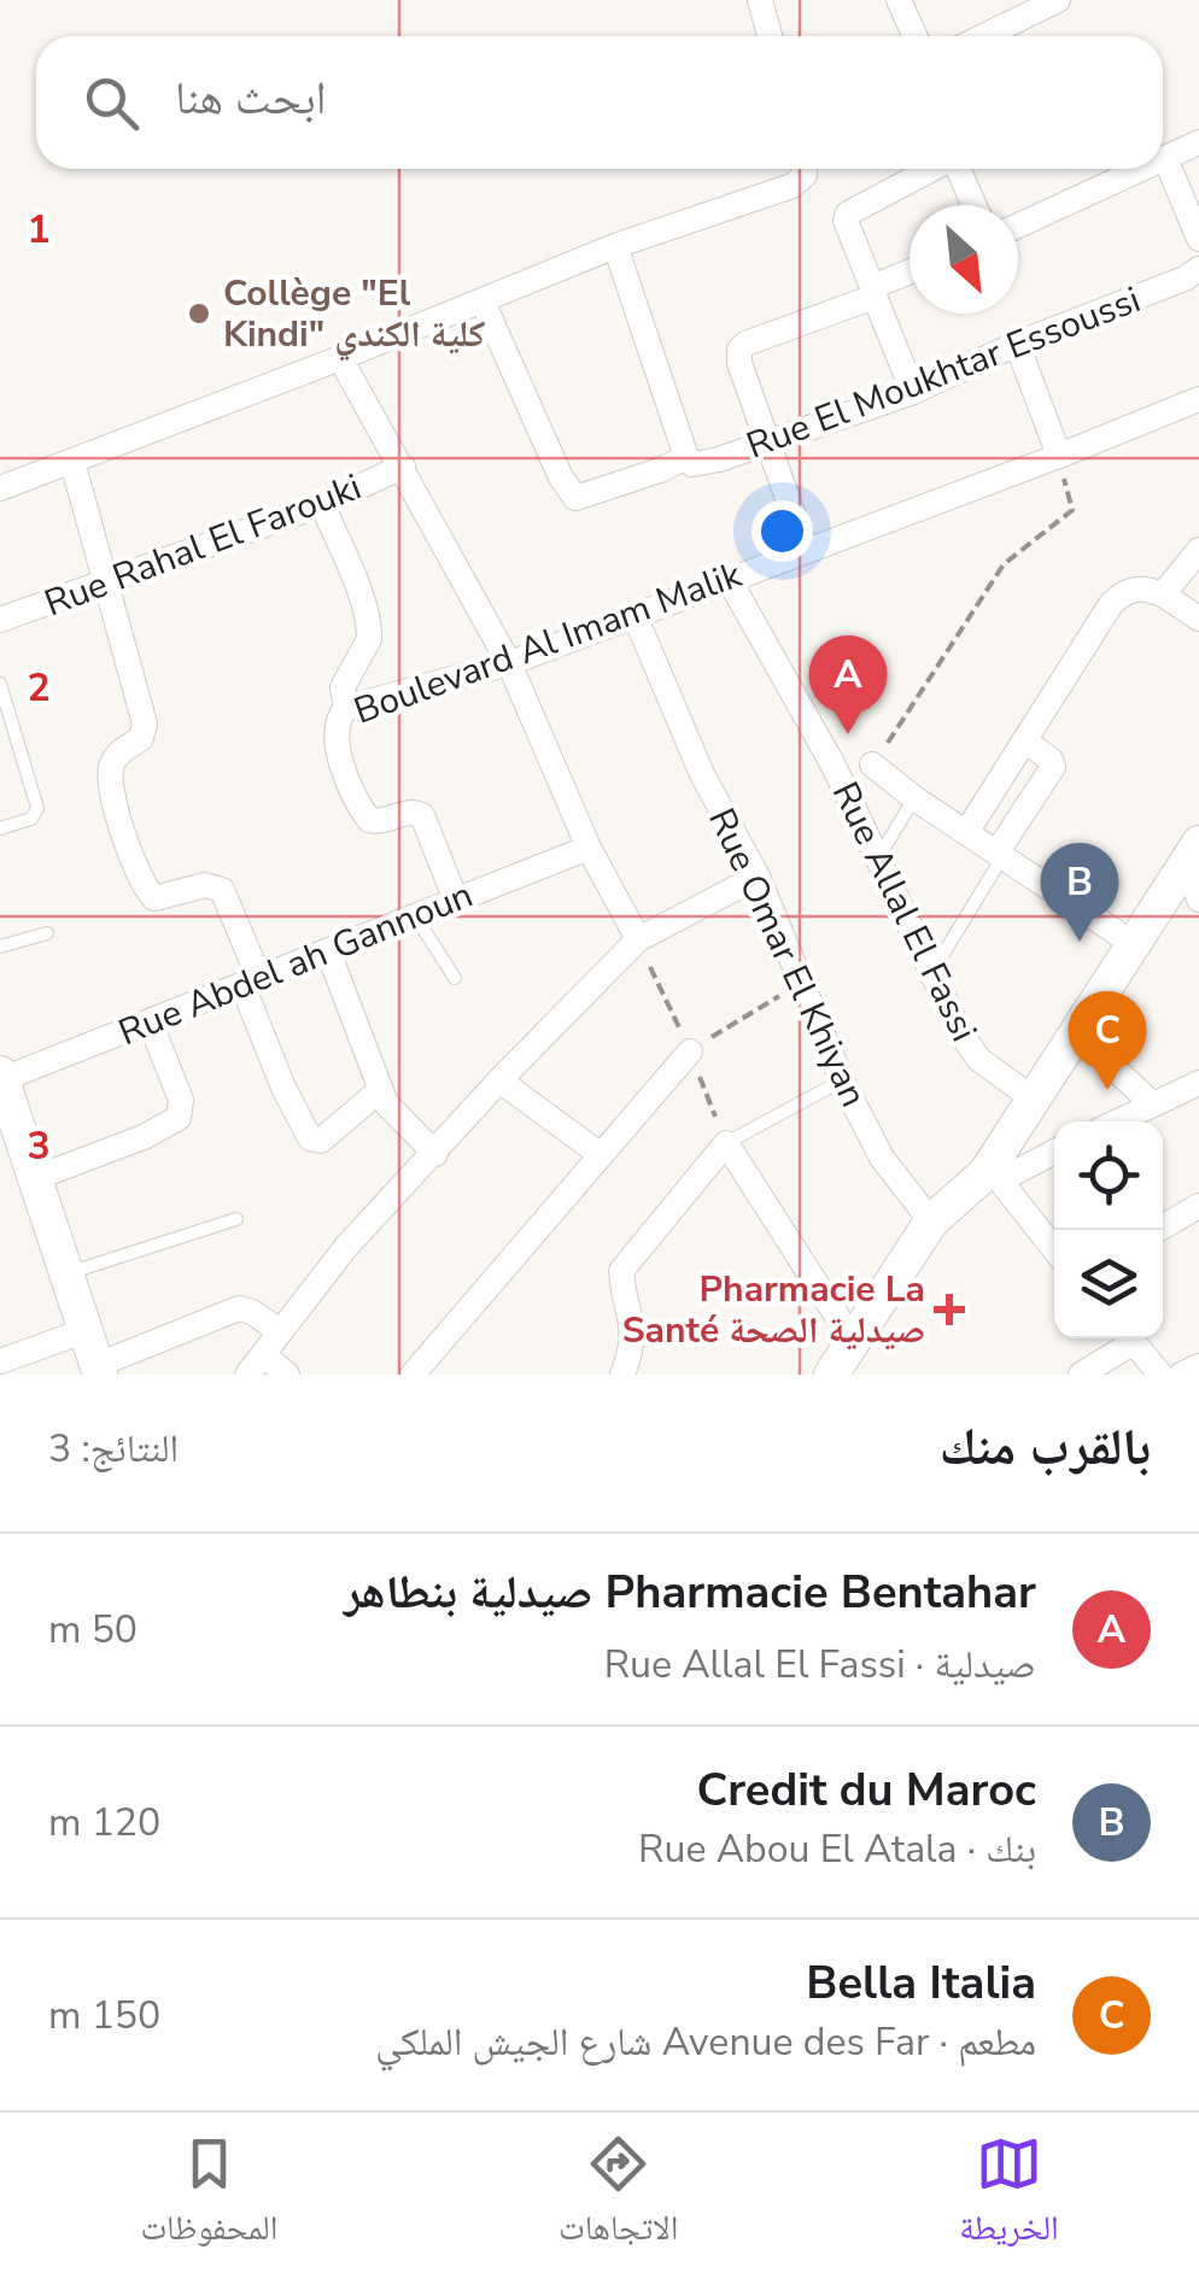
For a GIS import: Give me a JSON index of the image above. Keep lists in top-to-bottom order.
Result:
{
  "streets": {
    "street": [
      "Rue El Moukhtar Essoussi",
      "Rue Rahal El Farouki",
      "Boulevard Al Imam Malik",
      "Rue Allal El Fassi",
      "Rue Omar El Khiyan",
      "Rue Abdel ah Gannoun"
    ]
  },
  "crossings": [
    ["Boulevard Al Imam Malik", "Rue Allal El Fassi"],
    ["Boulevard Al Imam Malik", "Rue Omar El Khiyan"],
    ["Boulevard Al Imam Malik", "Rue Abdel ah Gannoun"]
  ],
  "places": {
    "other": ["Collège \"El Kindi\" كلية الكندي"],
    "health": ["Pharmacie La Santé صيدلية الصحة"]
  },
  "north": "bottom right",
  "page": {
    "search": "ابحث هنا",
    "pins": ["A", "B", "C"],
    "heading": ["بالقرب منك", "النتائج: 3"],
    "list": [
      {
        "mark": "A",
        "name": "Pharmacie Bentahar صيدلية بنطاهر",
        "note": "صيدلية · Rue Allal El Fassi",
        "value": "50 m"
      },
      {
        "mark": "B",
        "name": "Credit du Maroc",
        "note": "بنك · Rue Abou El Atala",
        "value": "120 m"
      },
      {
        "mark": "C",
        "name": "Bella Italia",
        "note": "مطعم · Avenue des Far شارع الجيش الملكي",
        "value": "150 m"
      }
    ],
    "nav": ["الخريطة", "الاتجاهات", "المحفوظات"]
  },
  "grid": {
    "rows": ["1", "2", "3"]
  }
}
